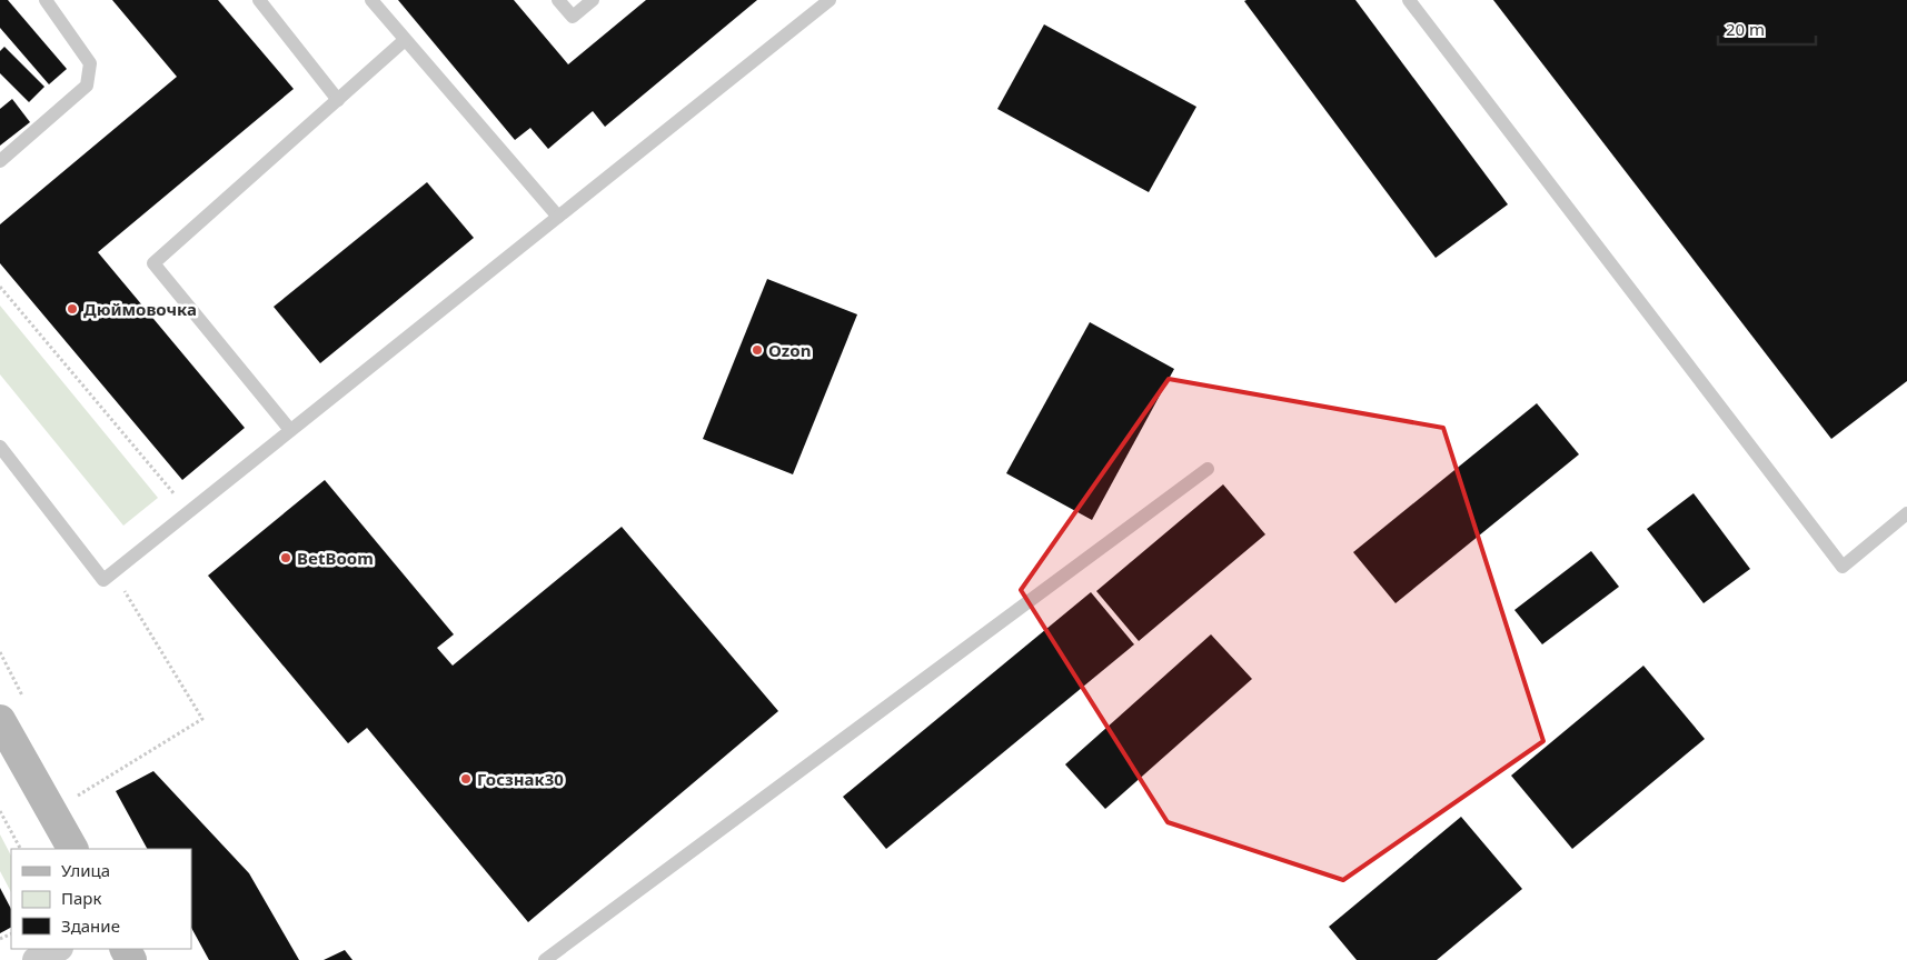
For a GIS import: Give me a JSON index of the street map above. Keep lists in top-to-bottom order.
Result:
{
  "places": [
    "Дюймовочка",
    "Ozon",
    "BetBoom",
    "Госзнак30"
  ],
  "legend": ["Улица", "Парк", "Здание"],
  "scale_bar": "20 m"
}
